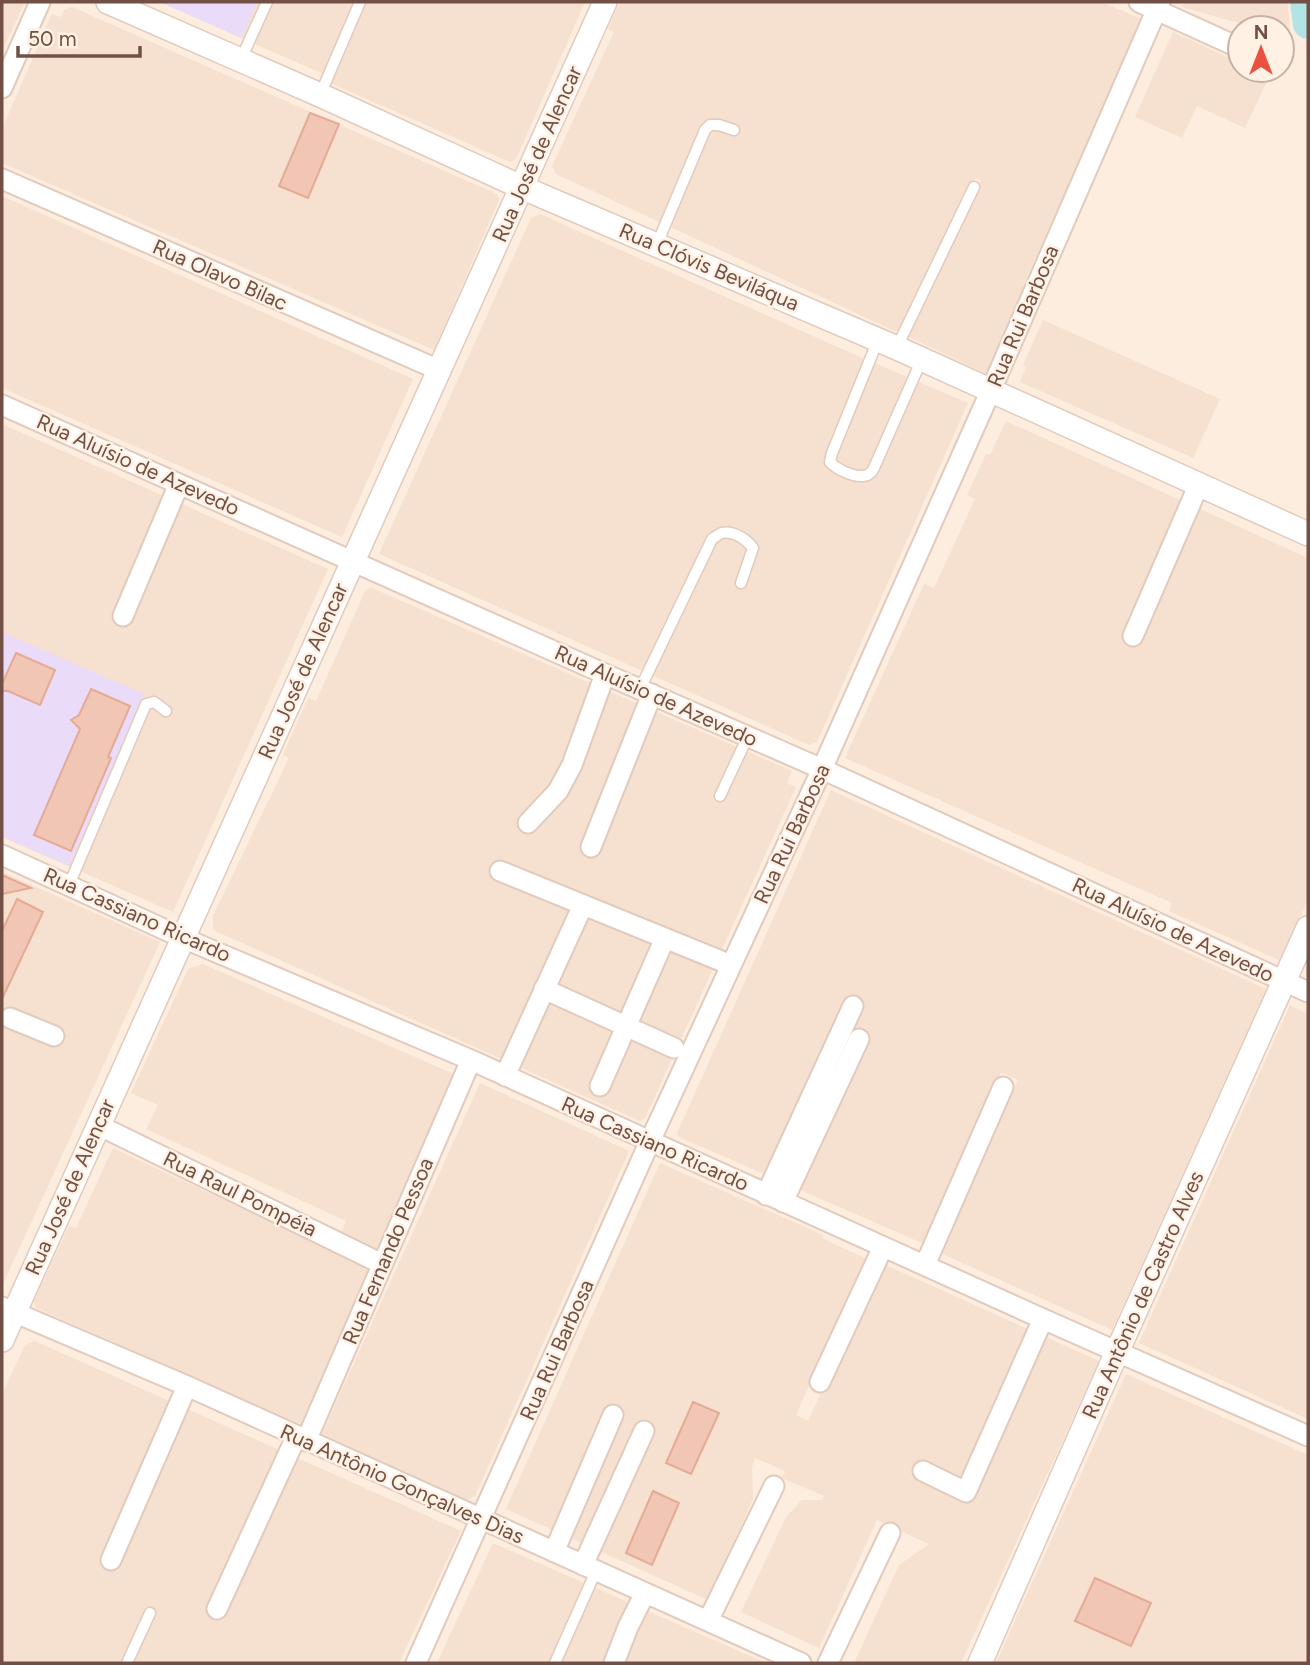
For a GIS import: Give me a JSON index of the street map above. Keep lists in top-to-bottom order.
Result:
{
  "streets": {
    "street": [
      "Rua José de Alencar",
      "Rua Clóvis Beviláqua",
      "Rua Olavo Bilac",
      "Rua Rui Barbosa",
      "Rua Aluísio de Azevedo",
      "Rua Cassiano Ricardo",
      "Rua Raul Pompéia",
      "Rua Fernando Pessoa",
      "Rua Antônio de Castro Alves",
      "Rua Antônio Gonçalves Dias"
    ]
  },
  "crossings": [
    ["Rua José de Alencar", "Rua Clóvis Beviláqua"],
    ["Rua José de Alencar", "Rua Olavo Bilac"],
    ["Rua José de Alencar", "Rua Aluísio de Azevedo"],
    ["Rua José de Alencar", "Rua Cassiano Ricardo"],
    ["Rua José de Alencar", "Rua Raul Pompéia"],
    ["Rua José de Alencar", "Rua Antônio Gonçalves Dias"],
    ["Rua Clóvis Beviláqua", "Rua Rui Barbosa"],
    ["Rua Rui Barbosa", "Rua Aluísio de Azevedo"],
    ["Rua Rui Barbosa", "Rua Cassiano Ricardo"],
    ["Rua Rui Barbosa", "Rua Antônio Gonçalves Dias"],
    ["Rua Aluísio de Azevedo", "Rua Antônio de Castro Alves"],
    ["Rua Cassiano Ricardo", "Rua Fernando Pessoa"],
    ["Rua Cassiano Ricardo", "Rua Antônio de Castro Alves"],
    ["Rua Raul Pompéia", "Rua Fernando Pessoa"],
    ["Rua Fernando Pessoa", "Rua Antônio Gonçalves Dias"]
  ],
  "scale_bar": "50 m",
  "north": "top"
}
